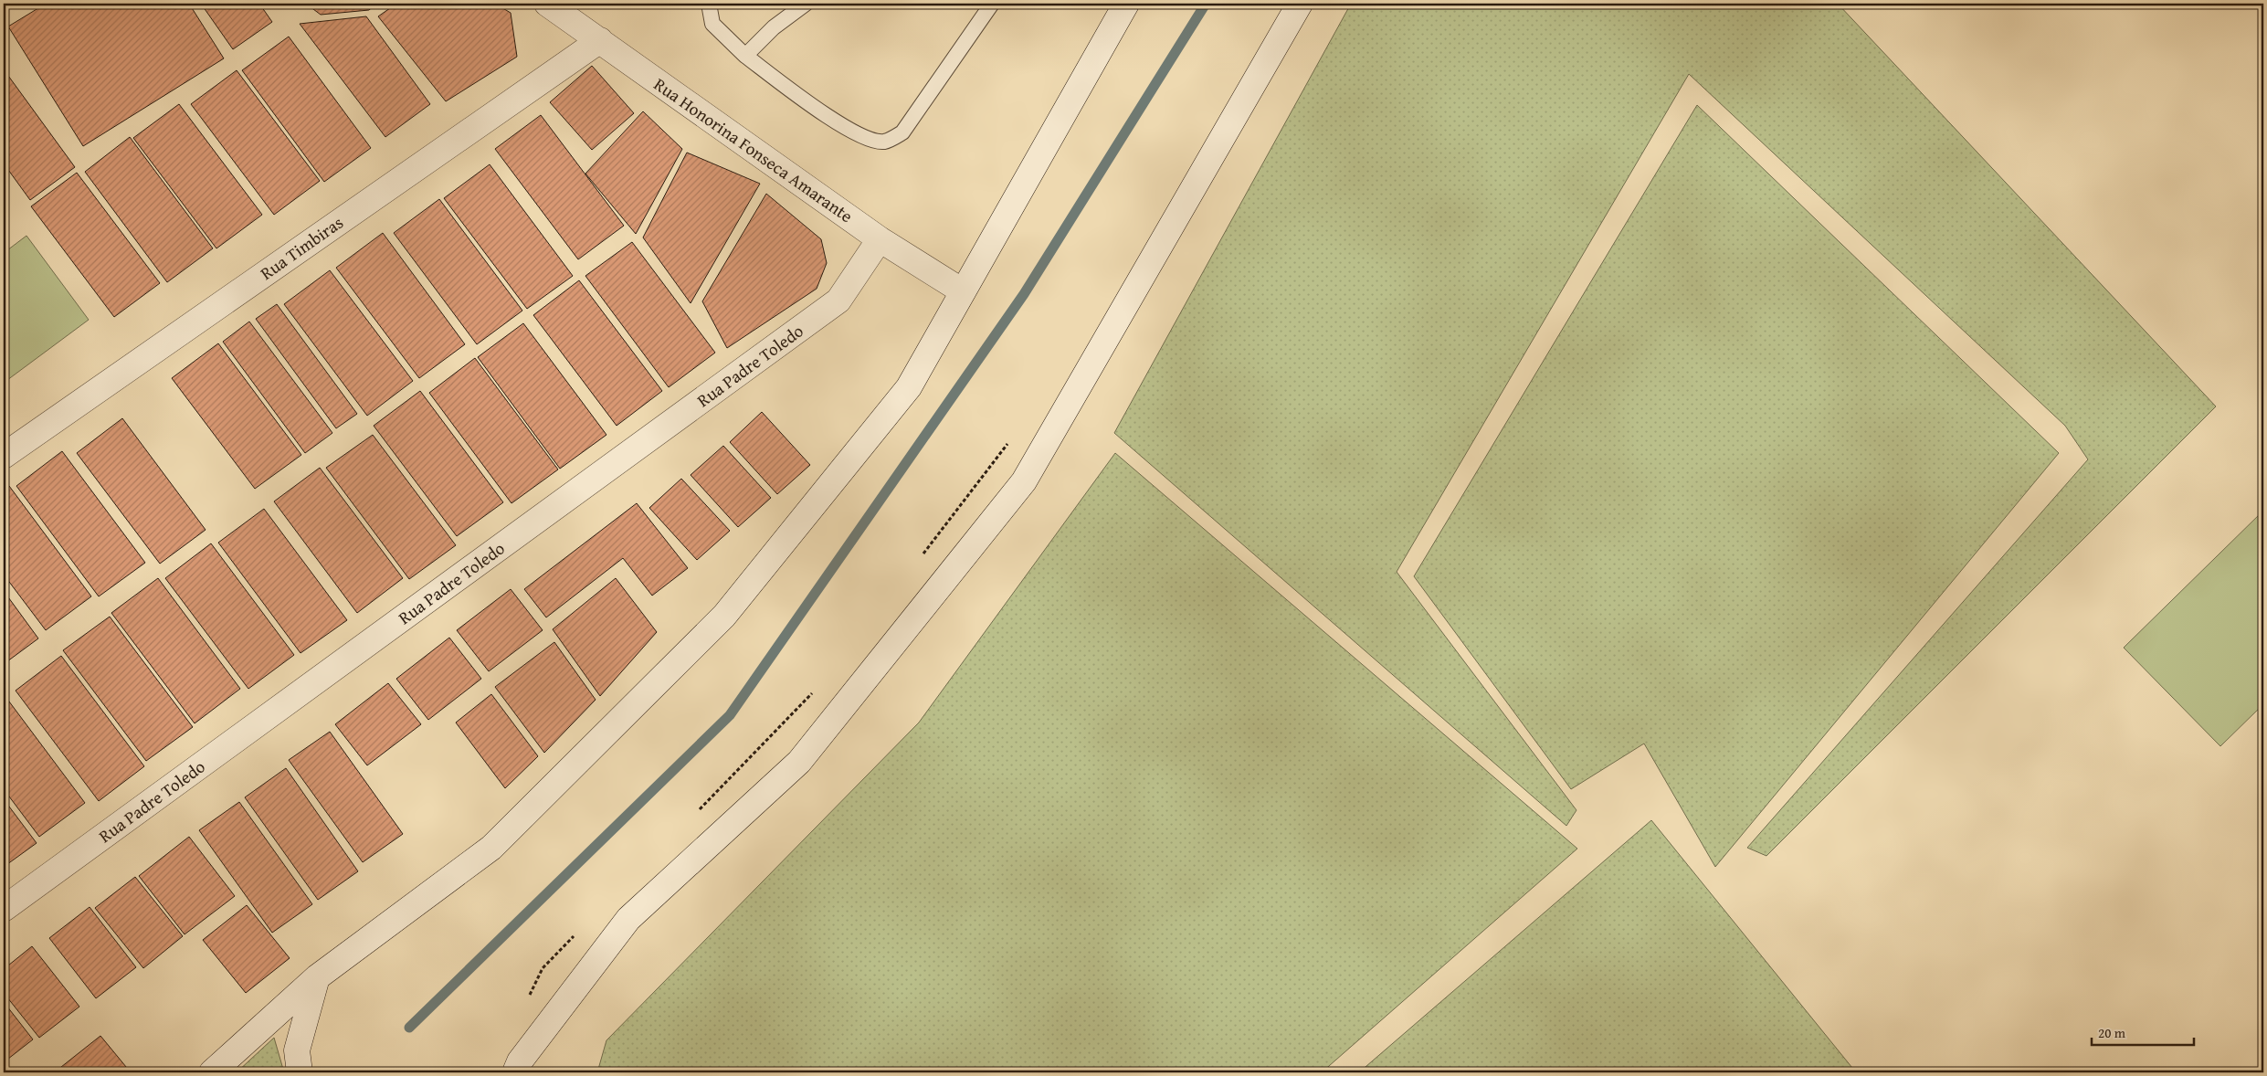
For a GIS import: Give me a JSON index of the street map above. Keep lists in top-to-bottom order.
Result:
{
  "streets": {
    "main road": ["Rua Honorina Fonseca Amarante", "Rua Timbiras", "Rua Padre Toledo"]
  },
  "crossings": [
    ["Rua Honorina Fonseca Amarante", "Rua Timbiras"],
    ["Rua Honorina Fonseca Amarante", "Rua Padre Toledo"]
  ],
  "scale_bar": "20 m"
}
